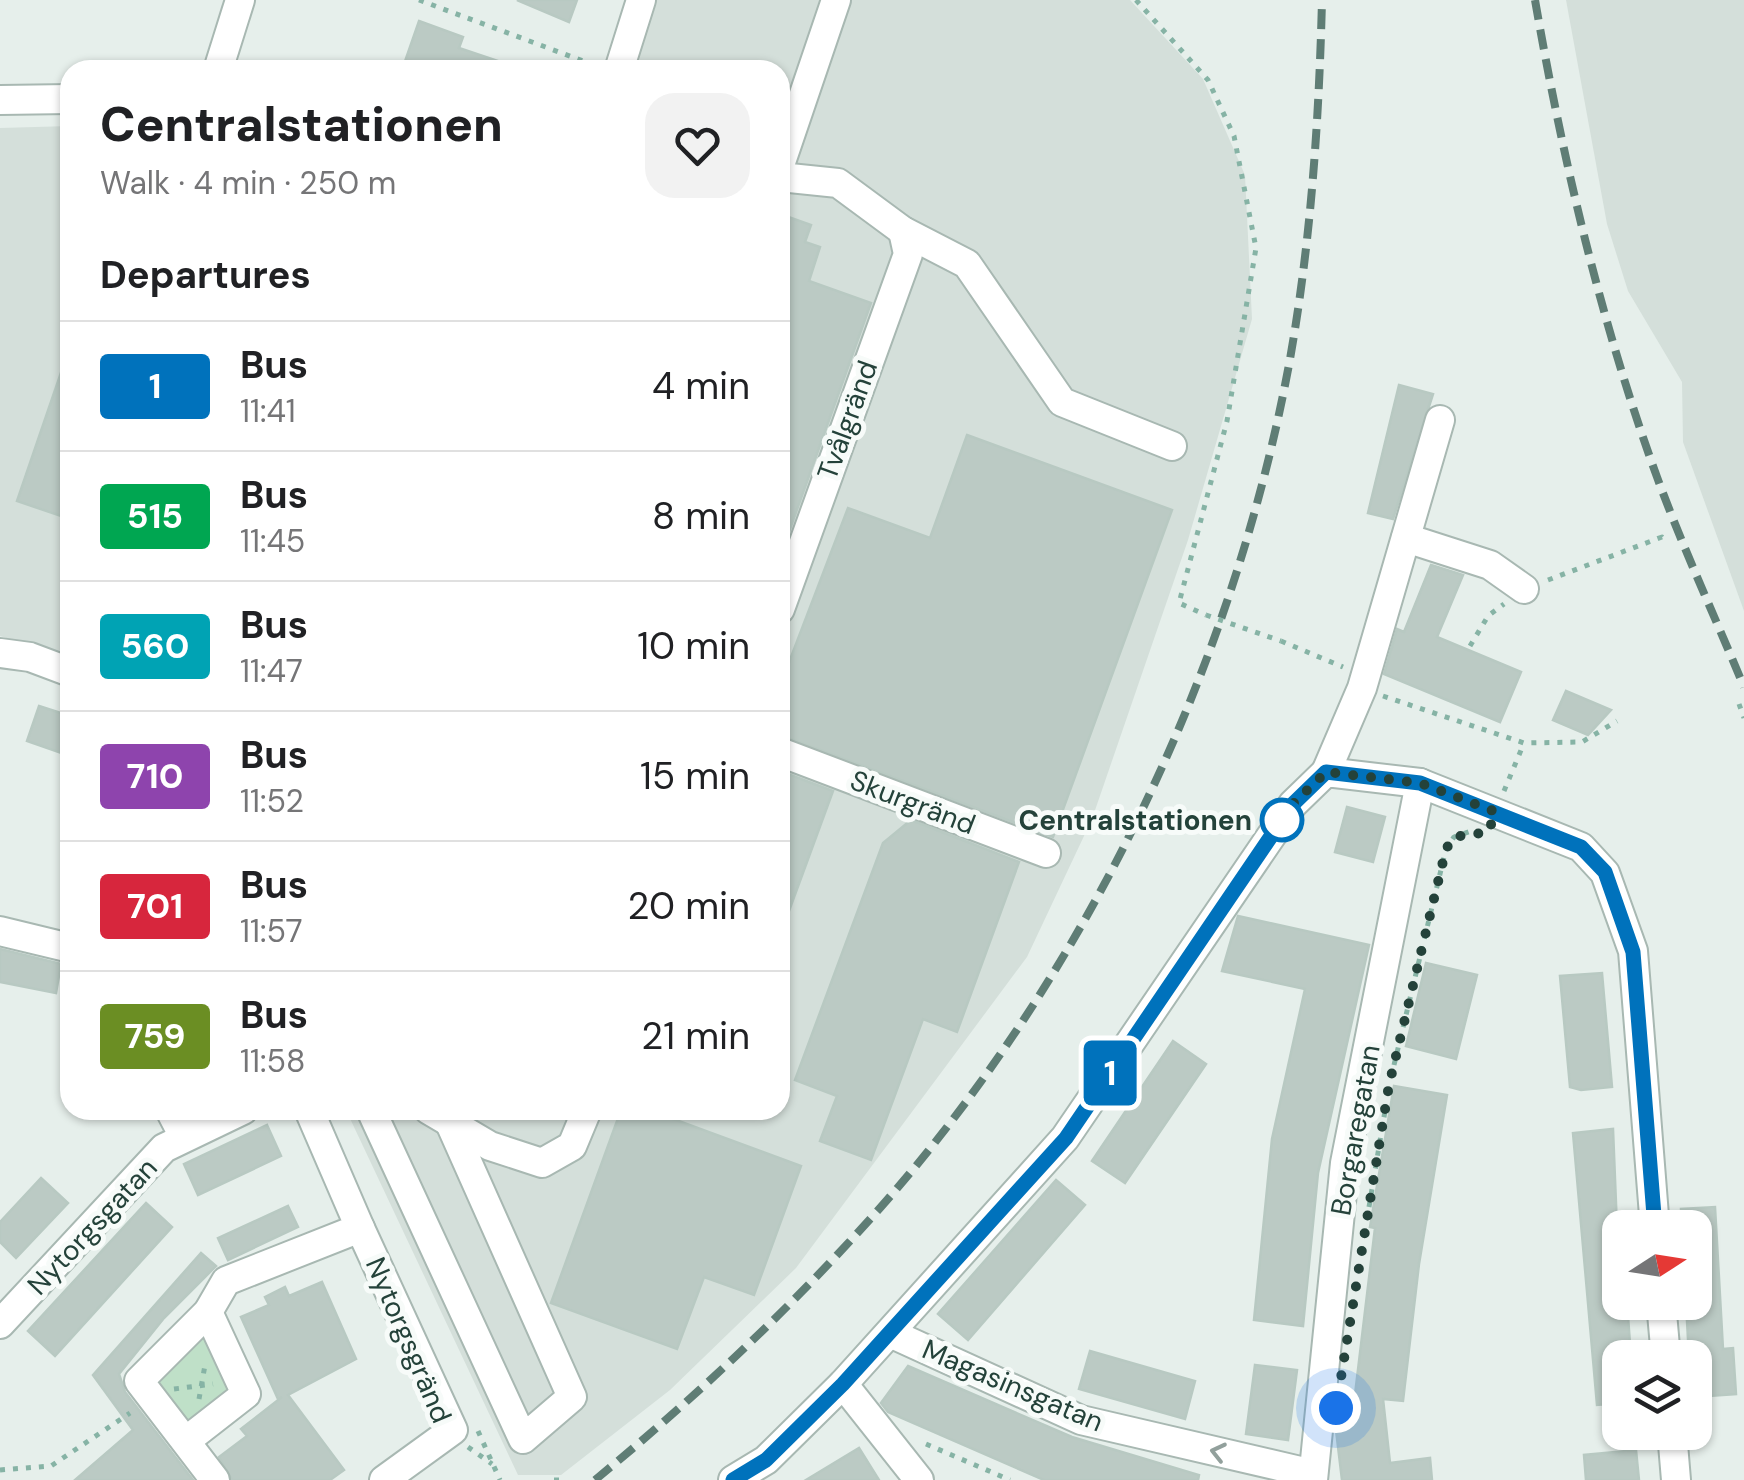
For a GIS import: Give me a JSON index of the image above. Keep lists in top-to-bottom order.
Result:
{
  "streets": {
    "street": [
      "Tvålgränd",
      "Skurgränd",
      "Borgaregatan",
      "Nytorgsgatan",
      "Nytorgsgränd",
      "Magasinsgatan"
    ]
  },
  "crossings": [
    ["Borgaregatan", "Magasinsgatan"]
  ],
  "one_way": ["Magasinsgatan"],
  "places": ["Centralstationen"],
  "lines": ["bus line 1"],
  "north": "right",
  "page": {
    "on_map": "1",
    "heading": [
      ["Centralstationen", "Walk · 4 min · 250 m"],
      "Departures"
    ],
    "list": [
      {
        "mark": "1",
        "name": "Bus",
        "note": "11:41",
        "value": "4 min"
      },
      {
        "mark": "515",
        "name": "Bus",
        "note": "11:45",
        "value": "8 min"
      },
      {
        "mark": "560",
        "name": "Bus",
        "note": "11:47",
        "value": "10 min"
      },
      {
        "mark": "710",
        "name": "Bus",
        "note": "11:52",
        "value": "15 min"
      },
      {
        "mark": "701",
        "name": "Bus",
        "note": "11:57",
        "value": "20 min"
      },
      {
        "mark": "759",
        "name": "Bus",
        "note": "11:58",
        "value": "21 min"
      }
    ]
  }
}
